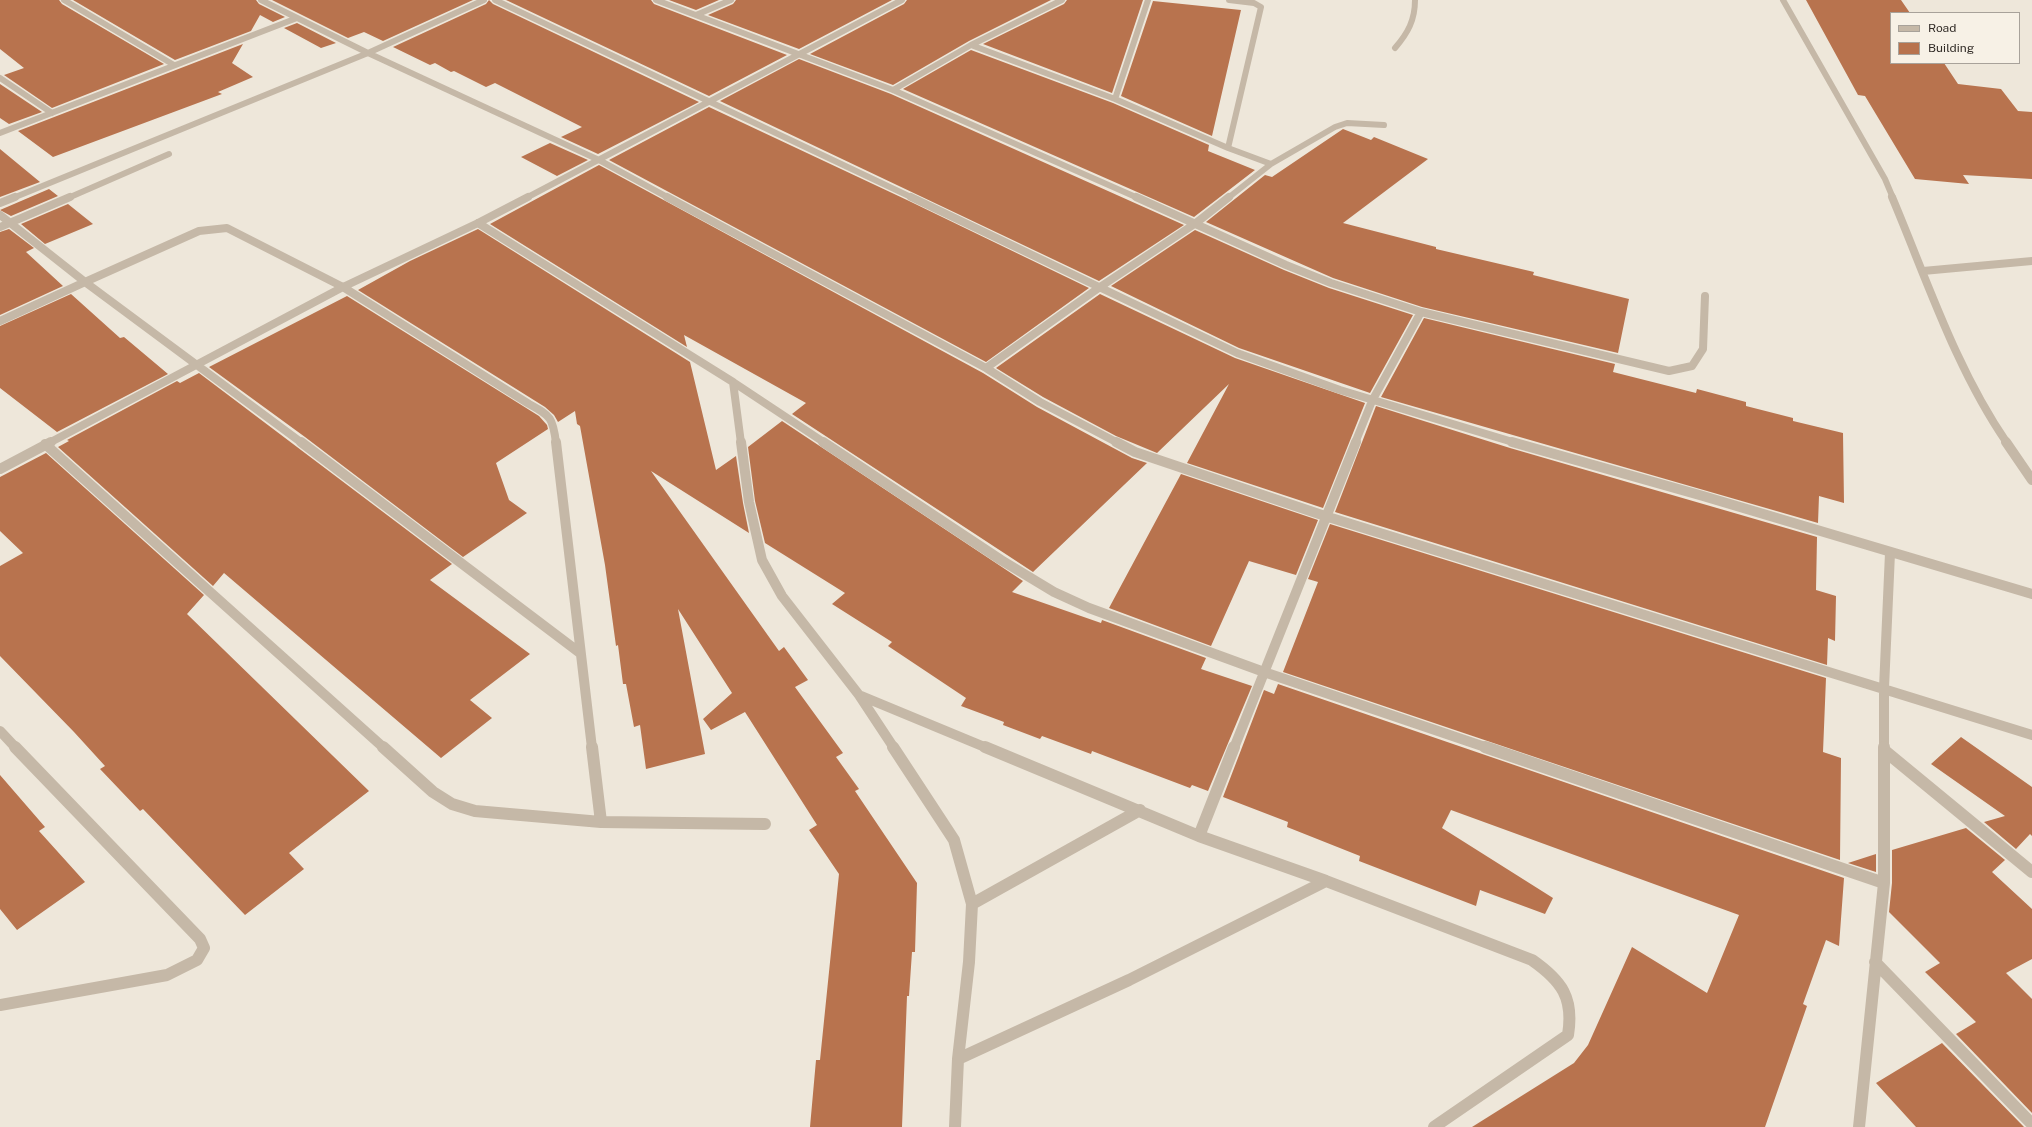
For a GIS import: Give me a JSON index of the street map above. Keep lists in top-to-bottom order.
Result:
{
  "legend": ["Road", "Building"]
}
